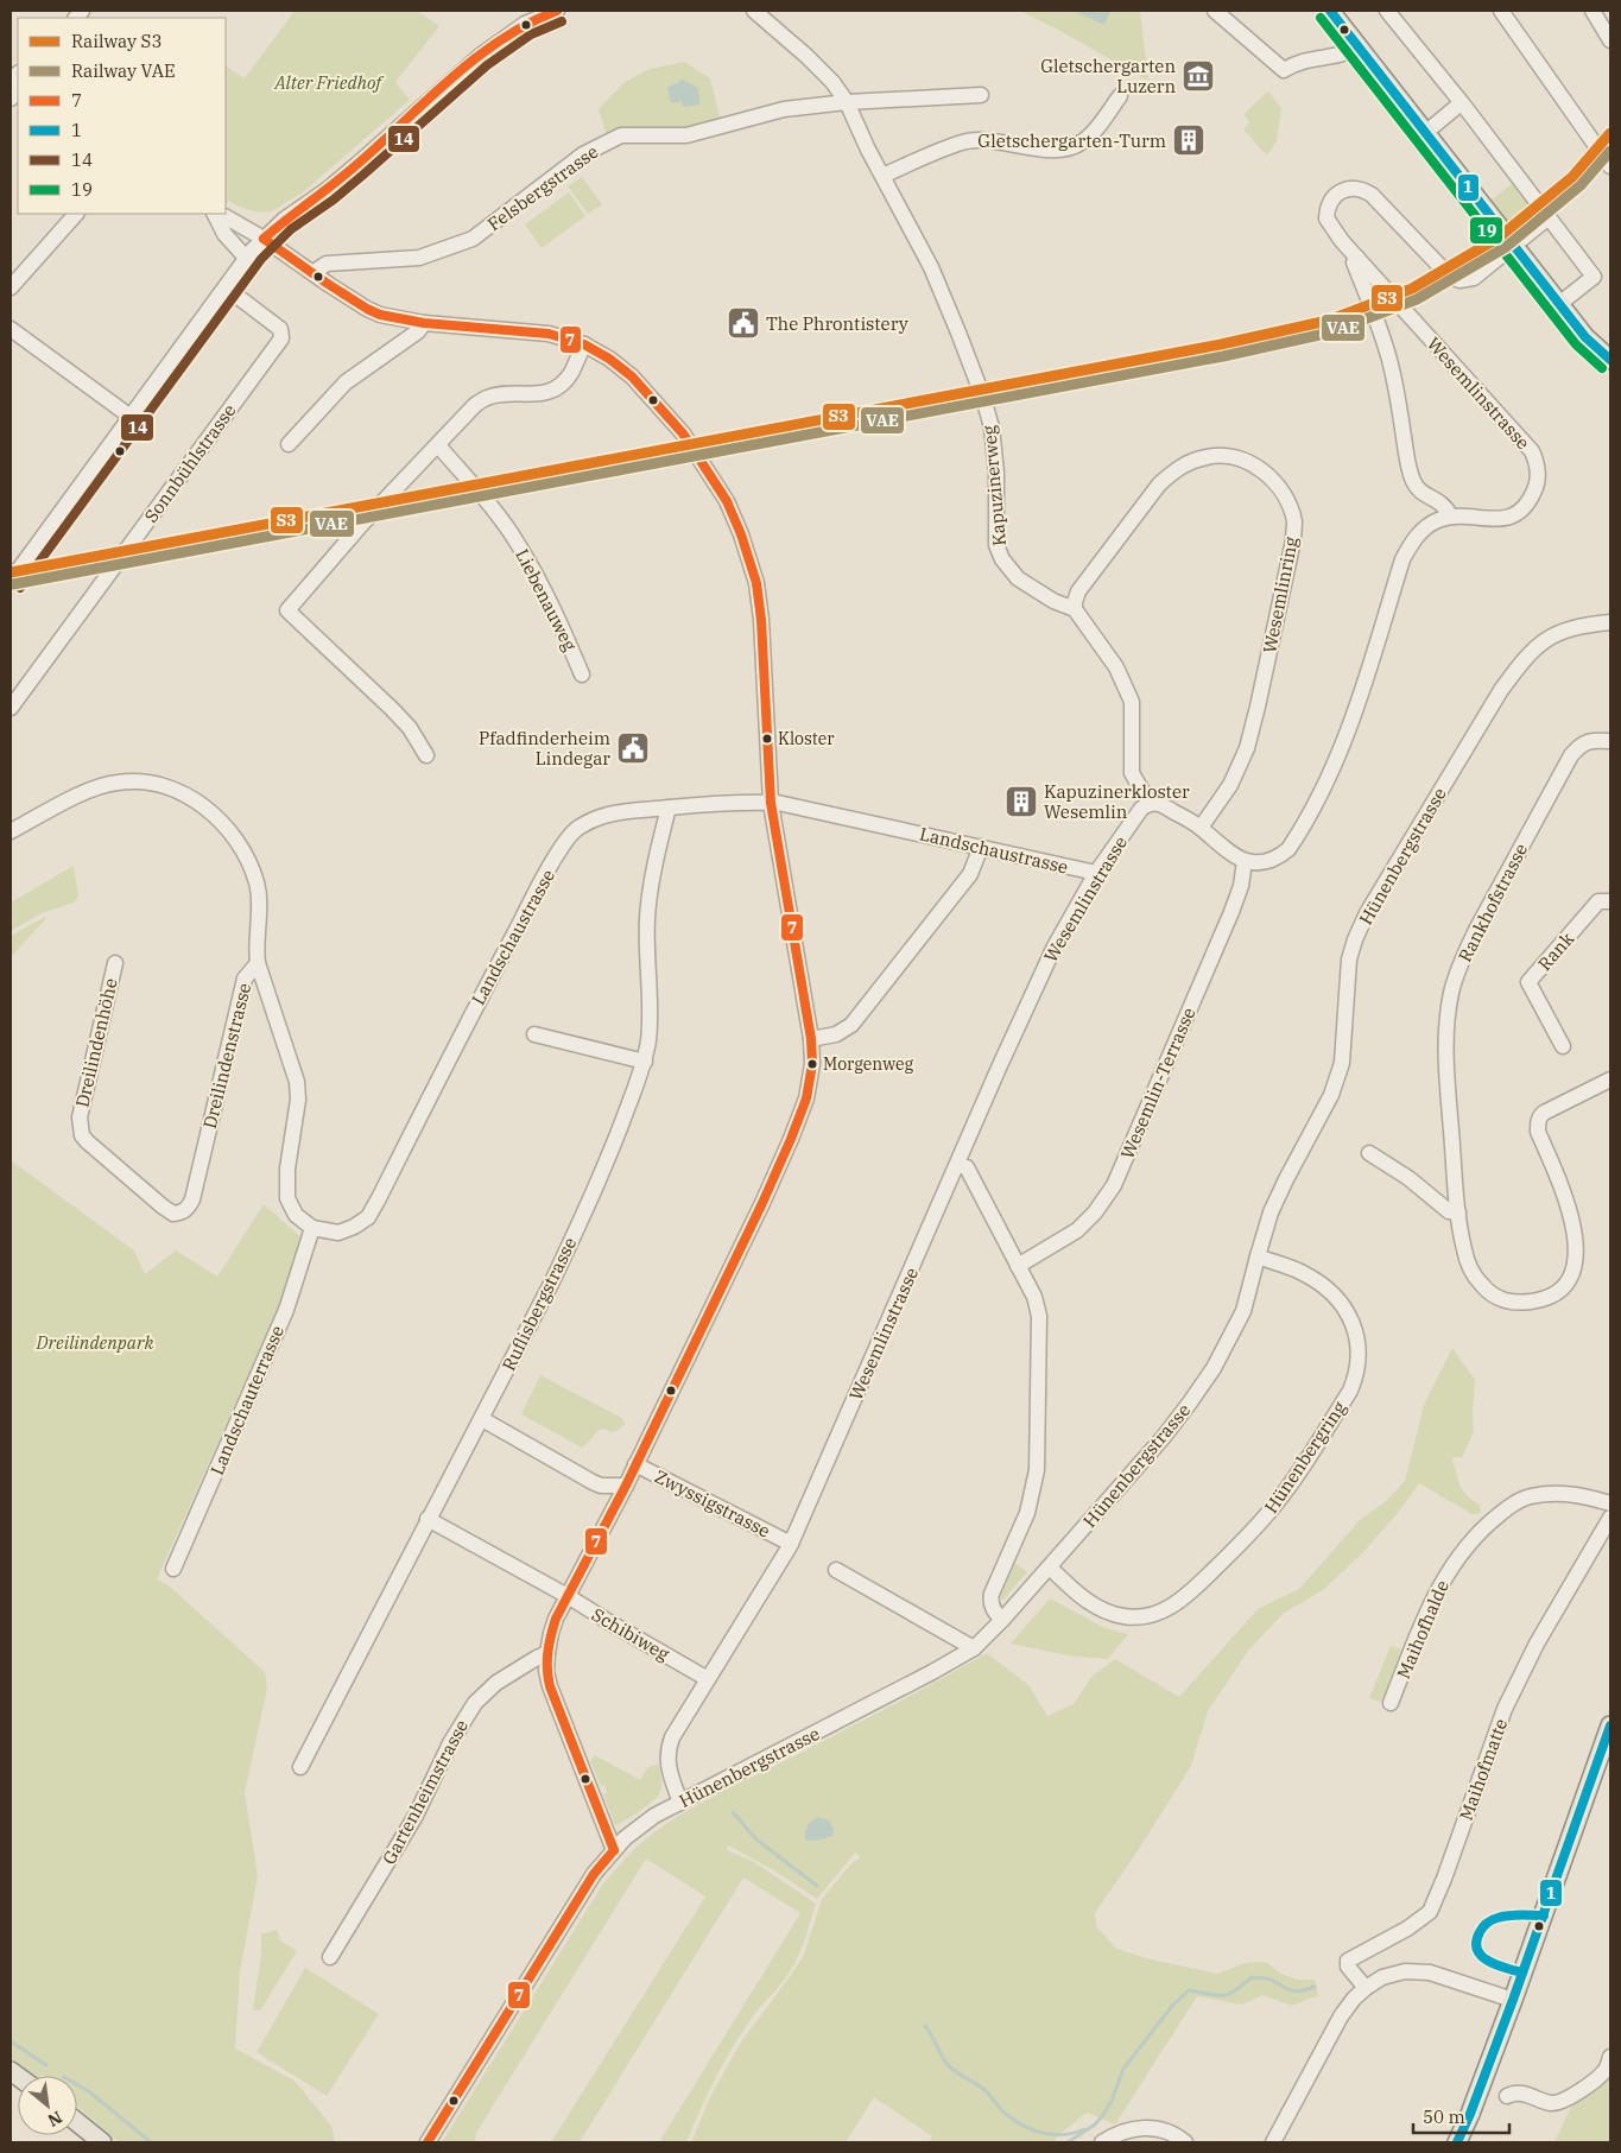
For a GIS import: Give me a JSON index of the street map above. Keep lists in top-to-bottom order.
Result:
{
  "streets": {
    "street": [
      "Felsbergstrasse",
      "Wesemlinstrasse",
      "Sonnbühlstrasse",
      "Kapuzinerweg",
      "Wesemlinring",
      "Liebenauweg",
      "Landschaustrasse",
      "Hünenbergstrasse",
      "Rankhofstrasse",
      "Rank",
      "Dreilindenhöhe",
      "Dreilindenstrasse",
      "Wesemlin-Terrasse",
      "Ruflisbergstrasse",
      "Landschauterrasse",
      "Hünenbergring",
      "Zwyssigstrasse",
      "Maihofhalde",
      "Schibiweg",
      "Maihofmatte",
      "Gartenheimstrasse"
    ]
  },
  "crossings": [
    ["Felsbergstrasse", "Kapuzinerweg"],
    ["Wesemlinstrasse", "Kapuzinerweg"],
    ["Wesemlinstrasse", "Landschaustrasse"],
    ["Wesemlinstrasse", "Hünenbergstrasse"],
    ["Wesemlinstrasse", "Wesemlin-Terrasse"],
    ["Wesemlinstrasse", "Zwyssigstrasse"],
    ["Wesemlinstrasse", "Schibiweg"],
    ["Kapuzinerweg", "Wesemlinring"],
    ["Landschaustrasse", "Ruflisbergstrasse"],
    ["Landschaustrasse", "Landschauterrasse"],
    ["Hünenbergstrasse", "Hünenbergring"],
    ["Dreilindenhöhe", "Dreilindenstrasse"],
    ["Ruflisbergstrasse", "Zwyssigstrasse"],
    ["Ruflisbergstrasse", "Schibiweg"]
  ],
  "parks": ["Alter Friedhof", "Dreilindenpark"],
  "places": {
    "museum": ["Gletschergarten Luzern"],
    "building": ["Gletschergarten-Turm", "Kapuzinerkloster Wesemlin"],
    "public building": ["The Phrontistery", "Pfadfinderheim Lindegar"],
    "other": ["Kloster", "Morgenweg"]
  },
  "lines": [
    "transit line 7",
    "transit line 1",
    "transit line 19",
    "transit line 14",
    "rail line S3",
    "rail line VAE"
  ],
  "legend": [
    "Railway S3",
    "Railway VAE",
    "7",
    "1",
    "14",
    "19"
  ],
  "scale_bar": "50 m",
  "north": "bottom right"
}
